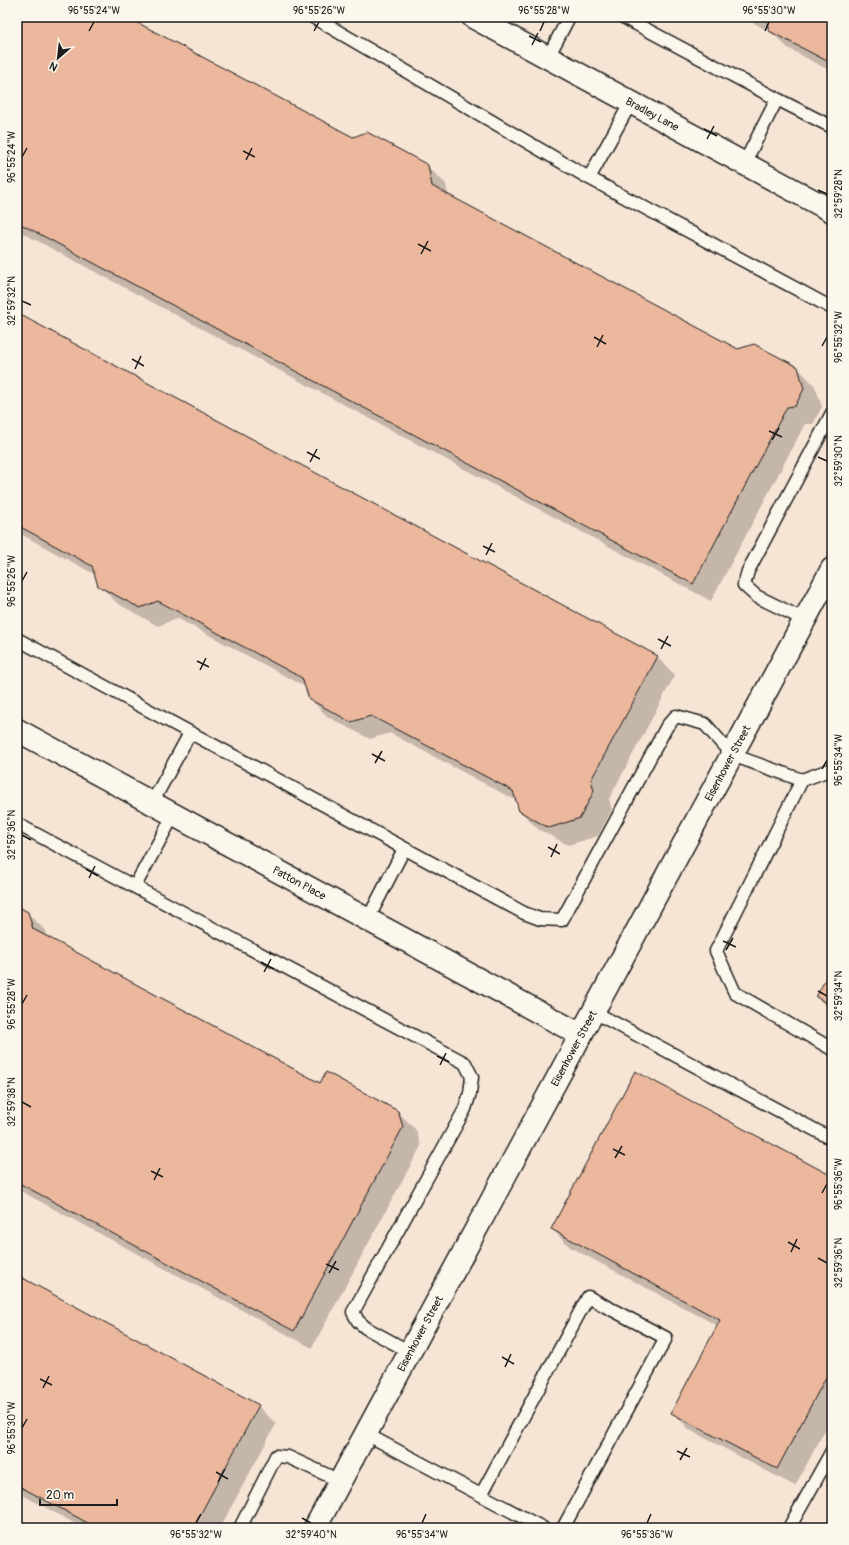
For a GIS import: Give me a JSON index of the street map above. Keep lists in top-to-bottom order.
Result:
{
  "streets": {
    "street": ["Bradley Lane", "Eisenhower Street", "Patton Place"]
  },
  "crossings": [
    ["Eisenhower Street", "Patton Place"]
  ],
  "scale_bar": "20 m",
  "north": "bottom left",
  "coordinates": [
    "96°55'24\"W",
    "96°55'26\"W",
    "96°55'28\"W",
    "96°55'30\"W",
    "32°59'28\"N",
    "32°59'32\"N",
    "96°55'32\"W",
    "32°59'30\"N",
    "96°55'34\"W",
    "32°59'36\"N",
    "32°59'34\"N",
    "32°59'38\"N",
    "96°55'36\"W",
    "32°59'40\"N"
  ]
}
